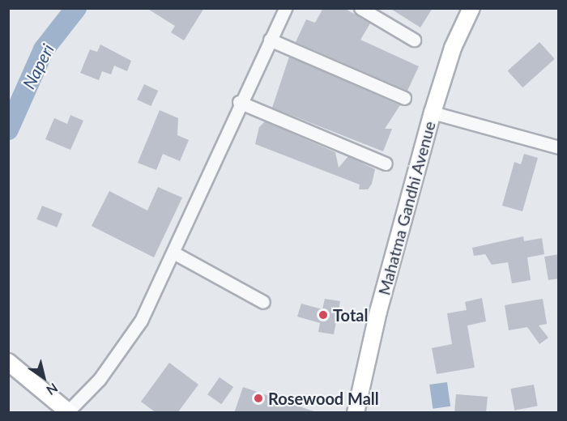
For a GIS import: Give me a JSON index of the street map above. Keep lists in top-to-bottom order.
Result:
{
  "streets": {
    "main road": ["Mahatma Gandhi Avenue"]
  },
  "water": ["Naperi"],
  "places": ["Total", "Rosewood Mall"],
  "north": "bottom right"
}
